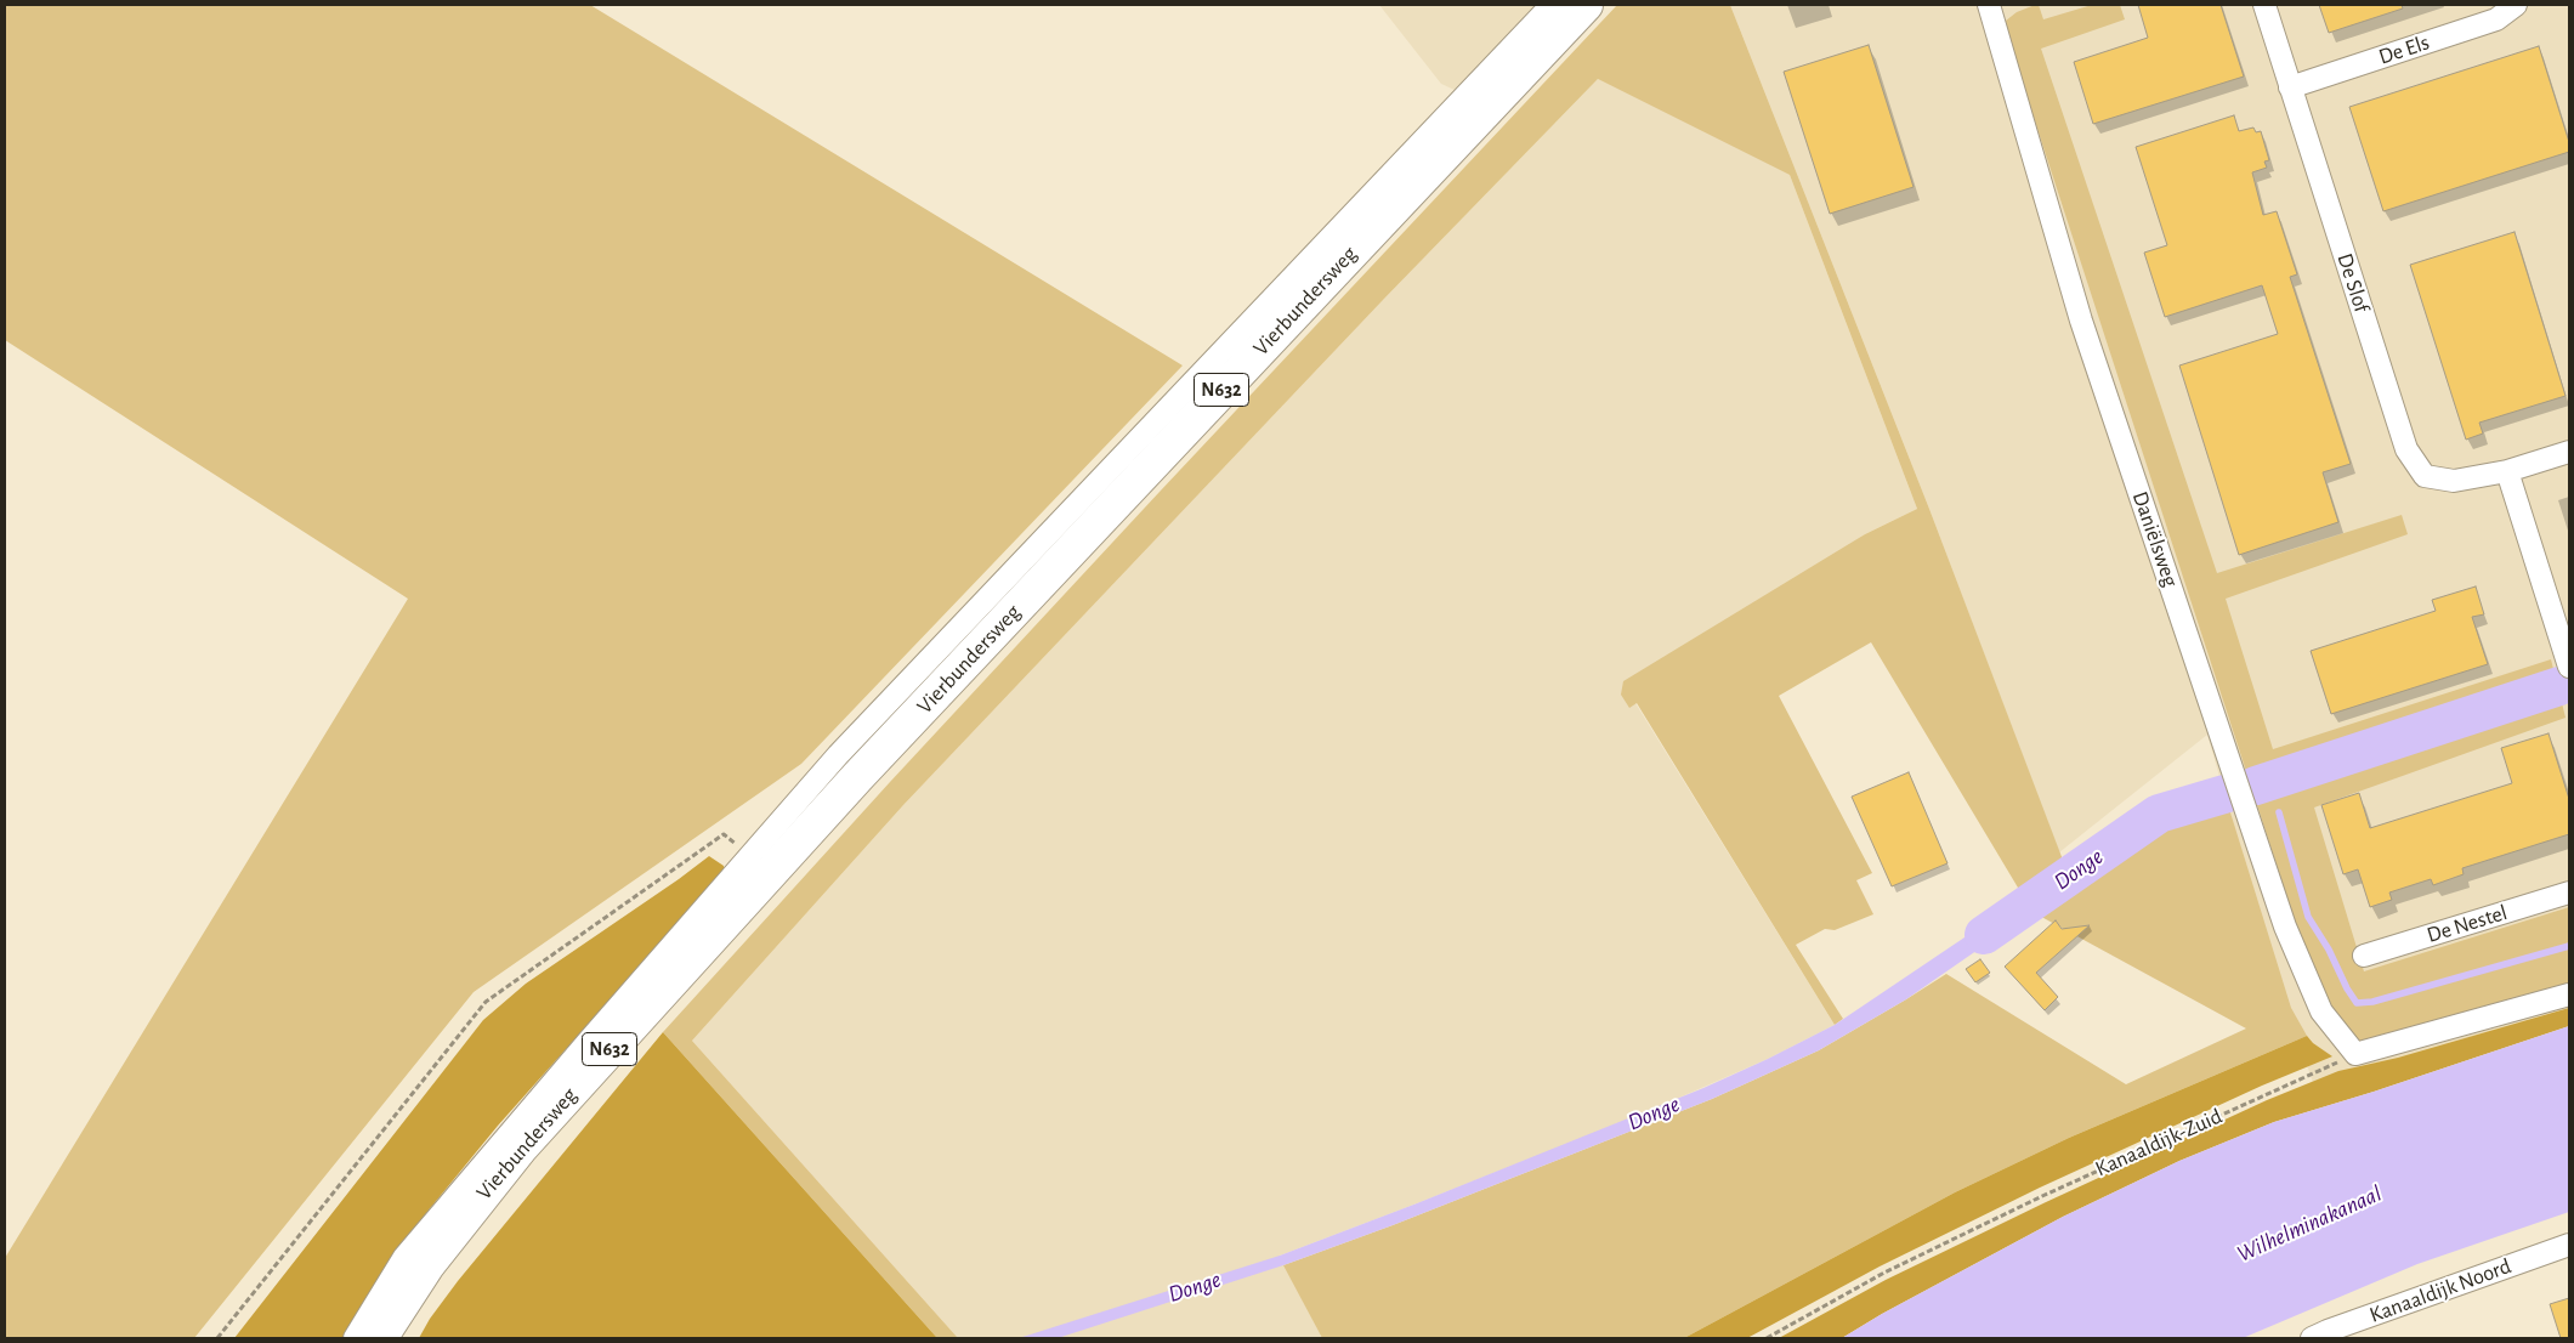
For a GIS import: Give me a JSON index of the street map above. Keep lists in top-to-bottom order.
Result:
{
  "streets": {
    "main road": ["Vierbundersweg", "N632"],
    "street": [
      "De Els",
      "De Slof",
      "Daniëlsweg",
      "De Nestel",
      "Kanaaldijk Noord"
    ],
    "path": ["Kanaaldijk-Zuid"]
  },
  "crossings": [
    ["De Els", "De Slof"],
    ["Daniëlsweg", "Kanaaldijk-Zuid"]
  ],
  "water": ["Donge", "Wilhelminakanaal"]
}
